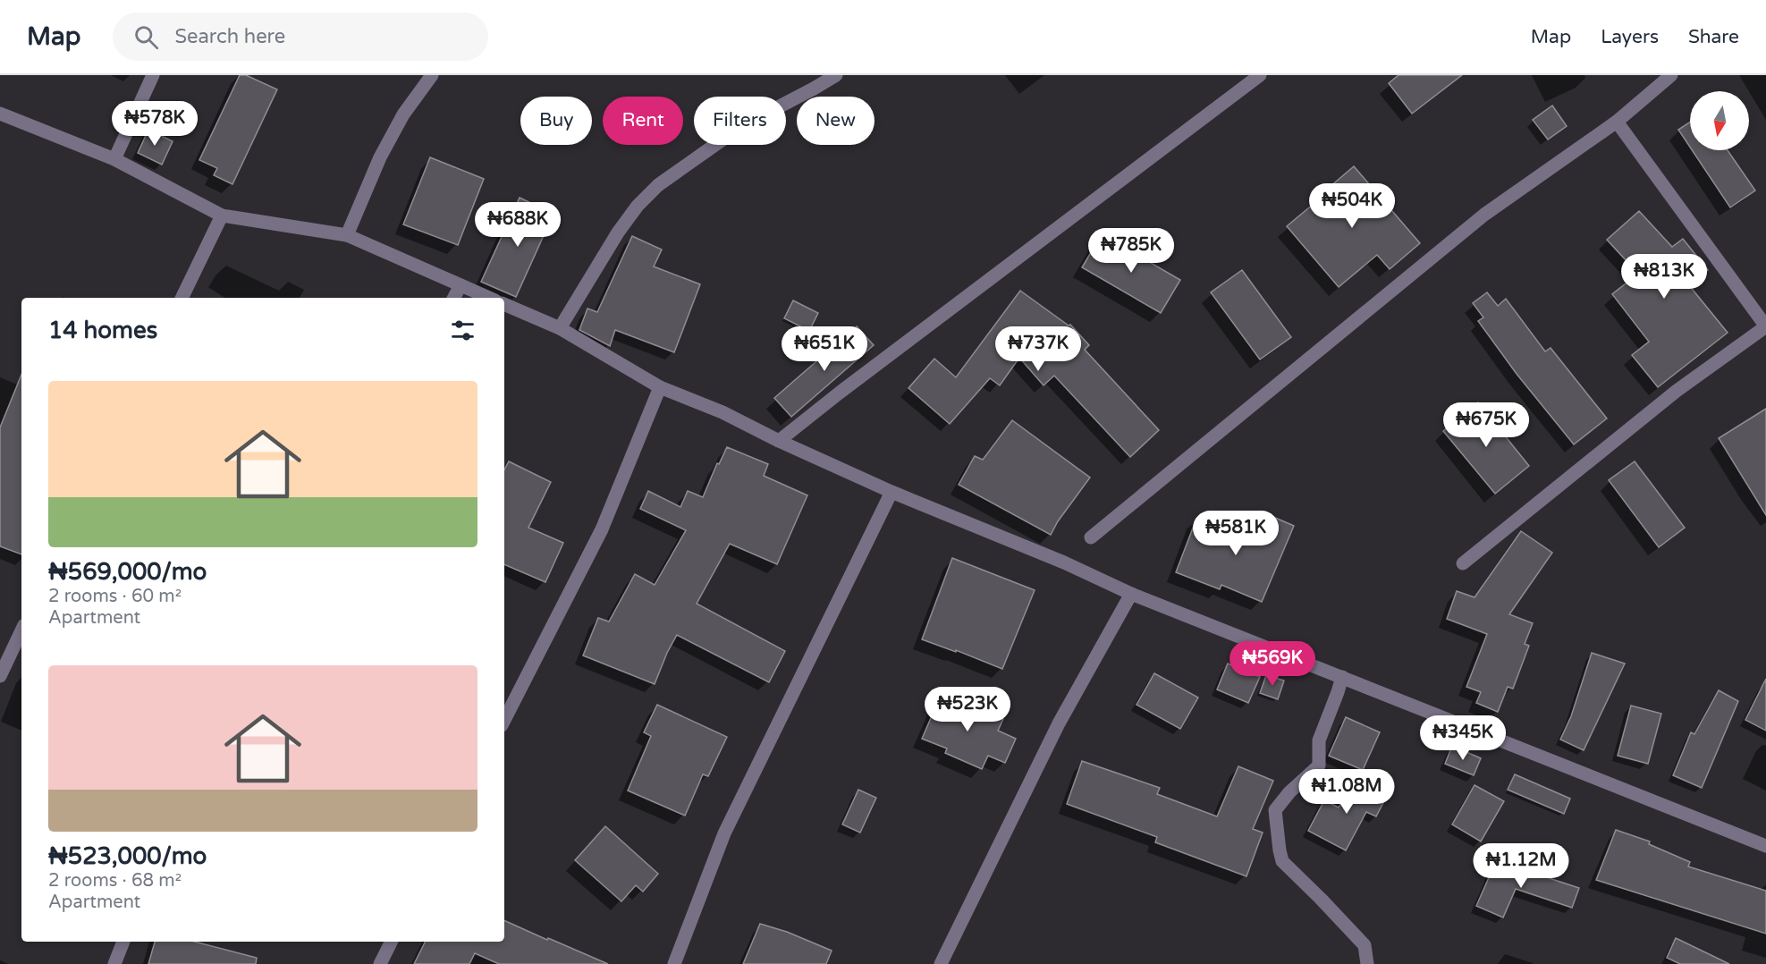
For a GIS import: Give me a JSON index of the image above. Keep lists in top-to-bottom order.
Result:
{
  "north": "bottom",
  "page": {
    "header": "Map",
    "search": "Search here",
    "nav": ["Map", "Layers", "Share"],
    "chip": [
      "Buy",
      "Rent",
      "Filters",
      "New"
    ],
    "price": [
      "₦578K",
      "₦504K",
      "₦688K",
      "₦785K",
      "₦813K",
      "₦651K",
      "₦737K",
      "₦675K",
      "₦581K",
      "₦569K",
      "₦523K",
      "₦345K",
      "₦1.08M",
      "₦1.12M"
    ],
    "heading": "14 homes",
    "list": [
      {
        "name": "₦569,000/mo",
        "note": "2 rooms · 60 m² · Apartment"
      },
      {
        "name": "₦523,000/mo",
        "note": "2 rooms · 68 m² · Apartment"
      }
    ]
  }
}
